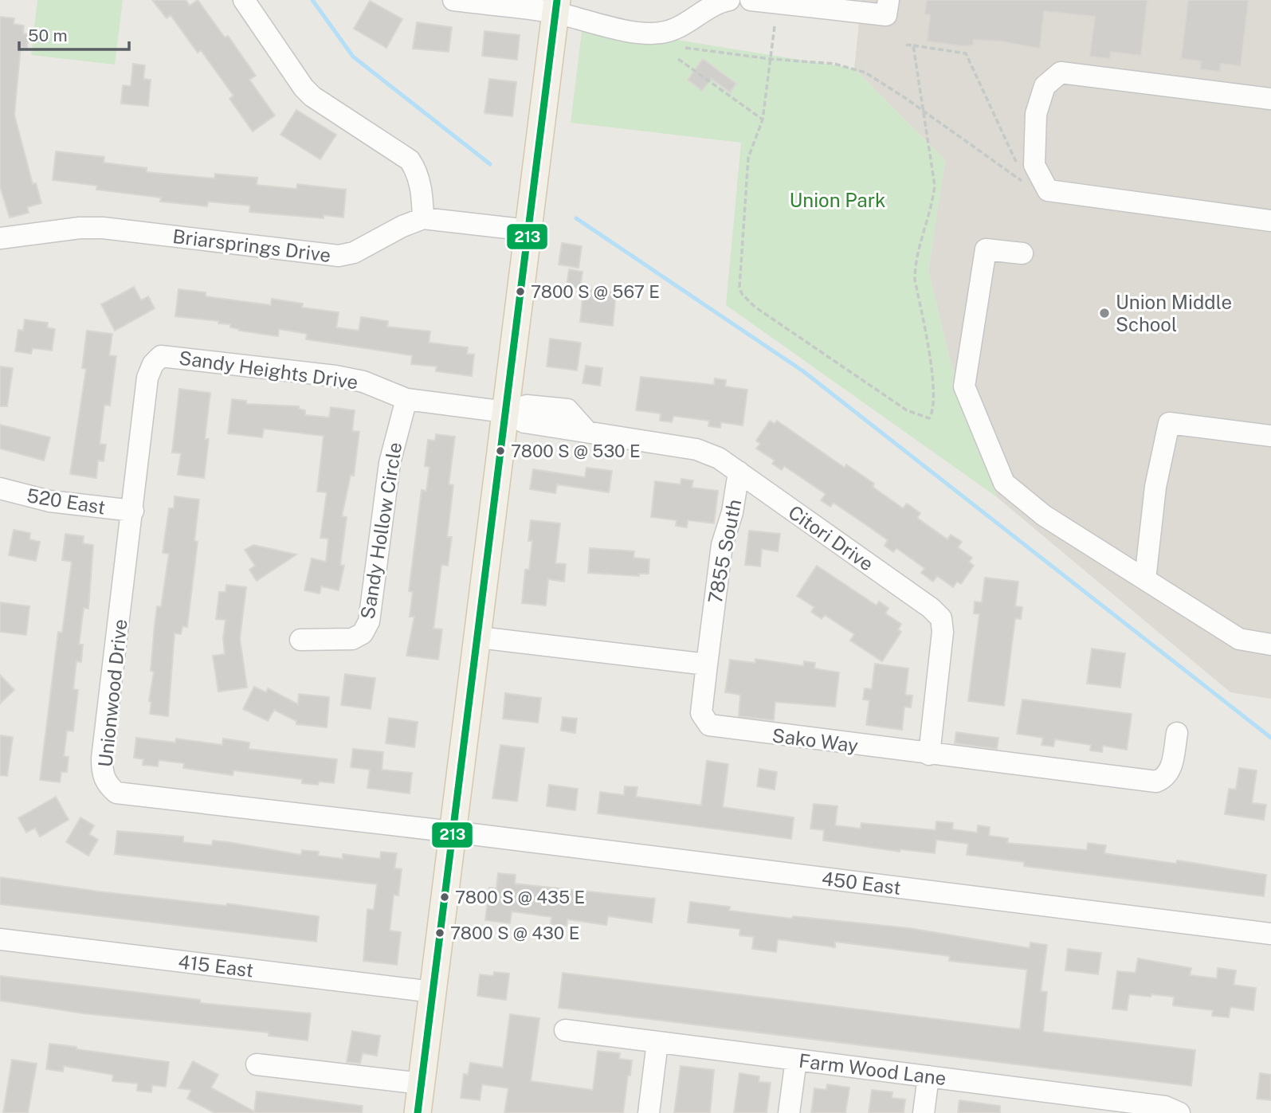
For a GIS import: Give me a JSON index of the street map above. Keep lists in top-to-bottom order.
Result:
{
  "streets": {
    "street": [
      "Briarsprings Drive",
      "Sandy Heights Drive",
      "520 East",
      "Sandy Hollow Circle",
      "Citori Drive",
      "7855 South",
      "Unionwood Drive",
      "Sako Way",
      "450 East",
      "415 East",
      "Farm Wood Lane"
    ]
  },
  "crossings": [
    ["Sandy Heights Drive", "Sandy Hollow Circle"],
    ["Sandy Heights Drive", "Citori Drive"],
    ["Sandy Heights Drive", "Unionwood Drive"],
    ["520 East", "Unionwood Drive"],
    ["Citori Drive", "7855 South"],
    ["Citori Drive", "Sako Way"],
    ["7855 South", "Sako Way"],
    ["Unionwood Drive", "450 East"]
  ],
  "parks": ["Union Park"],
  "places": [
    "7800 S @ 567 E",
    "Union Middle School",
    "7800 S @ 530 E",
    "7800 S @ 435 E",
    "7800 S @ 430 E"
  ],
  "lines": ["transit line 213"],
  "scale_bar": "50 m"
}
